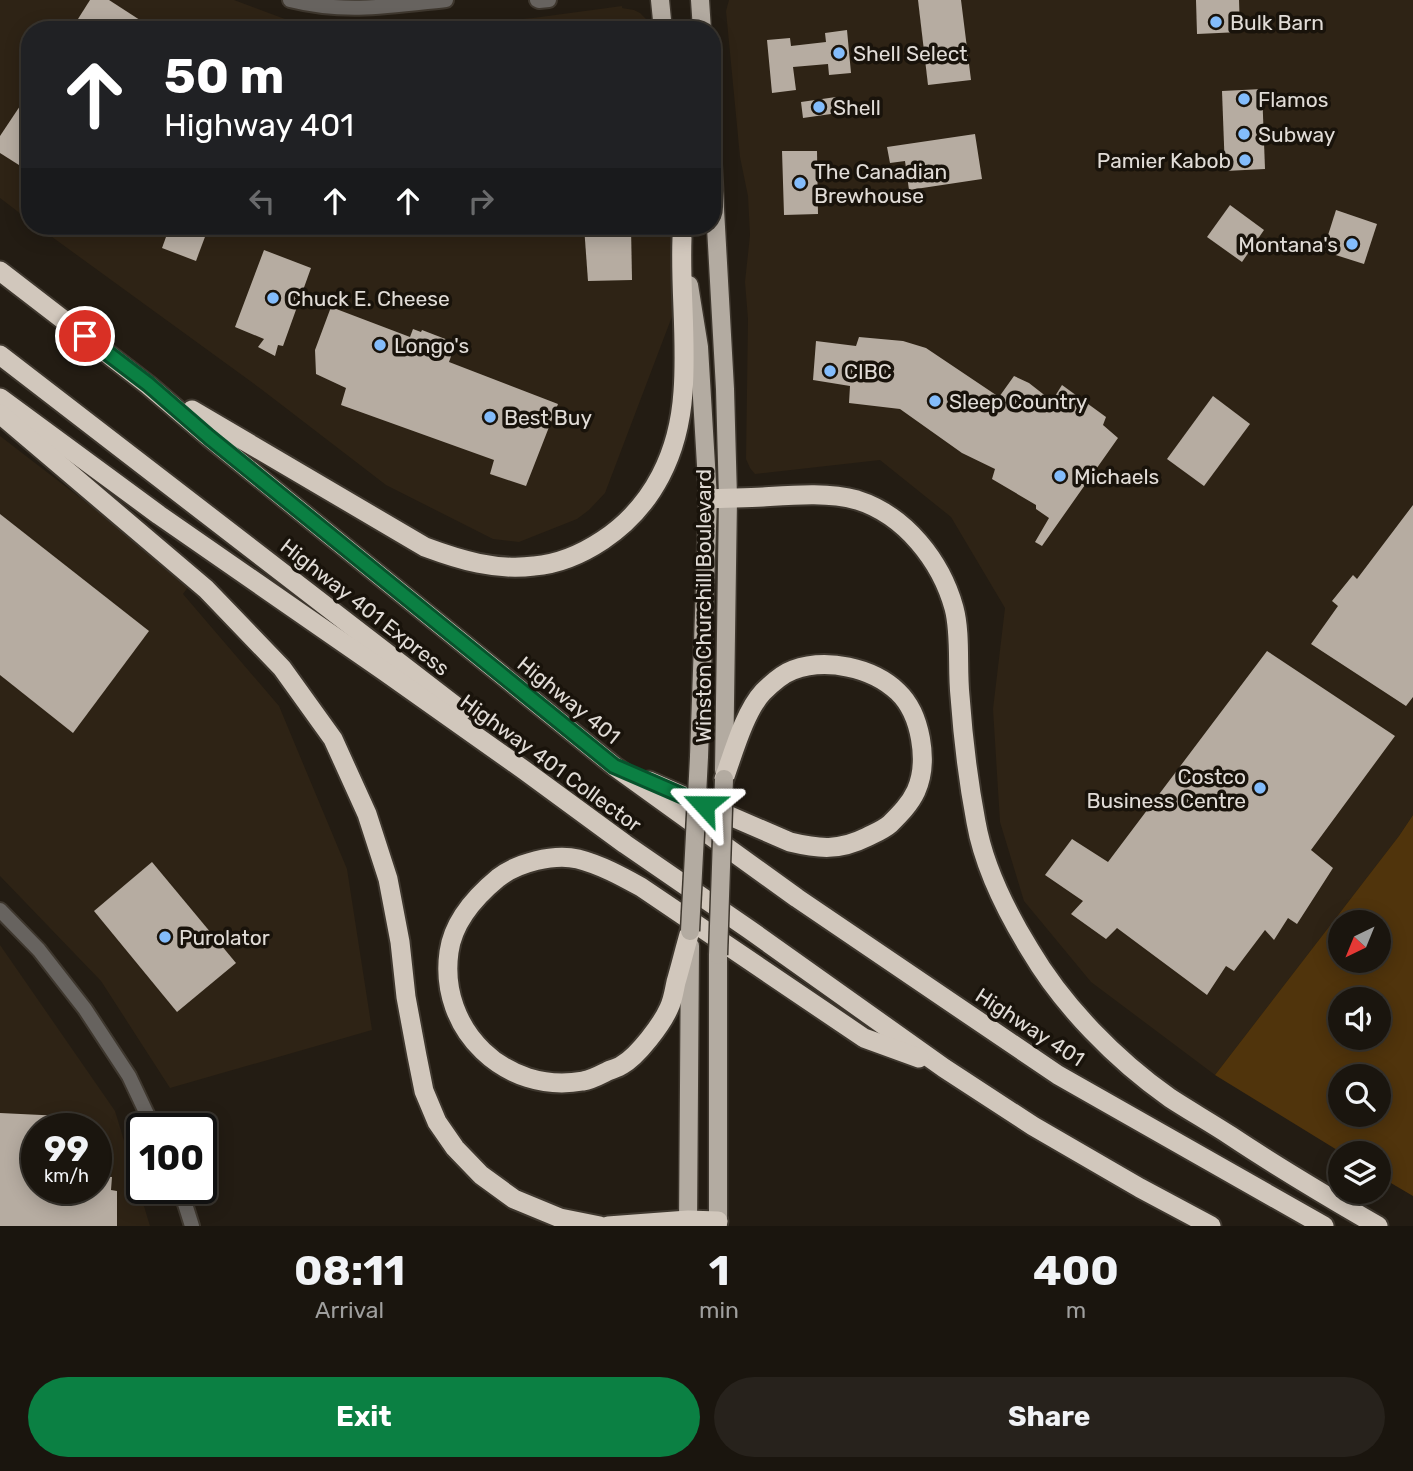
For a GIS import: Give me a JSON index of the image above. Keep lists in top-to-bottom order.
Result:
{
  "streets": {
    "highway": ["Highway 401 Express", "Highway 401", "Highway 401 Collector"],
    "main road": ["Winston Churchill Boulevard"]
  },
  "crossings": [
    ["Highway 401 Express", "Highway 401 Collector"]
  ],
  "places": [
    "Bulk Barn",
    "Shell Select",
    "Flamos",
    "Shell",
    "Subway",
    "Pamier Kabob",
    "The Canadian Brewhouse",
    "Montana's",
    "Chuck E. Cheese",
    "Longo's",
    "CIBC",
    "Sleep Country",
    "Best Buy",
    "Michaels",
    "Costco Business Centre",
    "Purolator"
  ],
  "north": "bottom left",
  "page": {
    "turn": ["50 m", "Highway 401"],
    "speed": "99 km/h",
    "limit": "100",
    "eta": [
      "08:11",
      "Arrival",
      "1",
      "min",
      "400",
      "m"
    ],
    "buttons": ["Exit", "Share"]
  }
}
